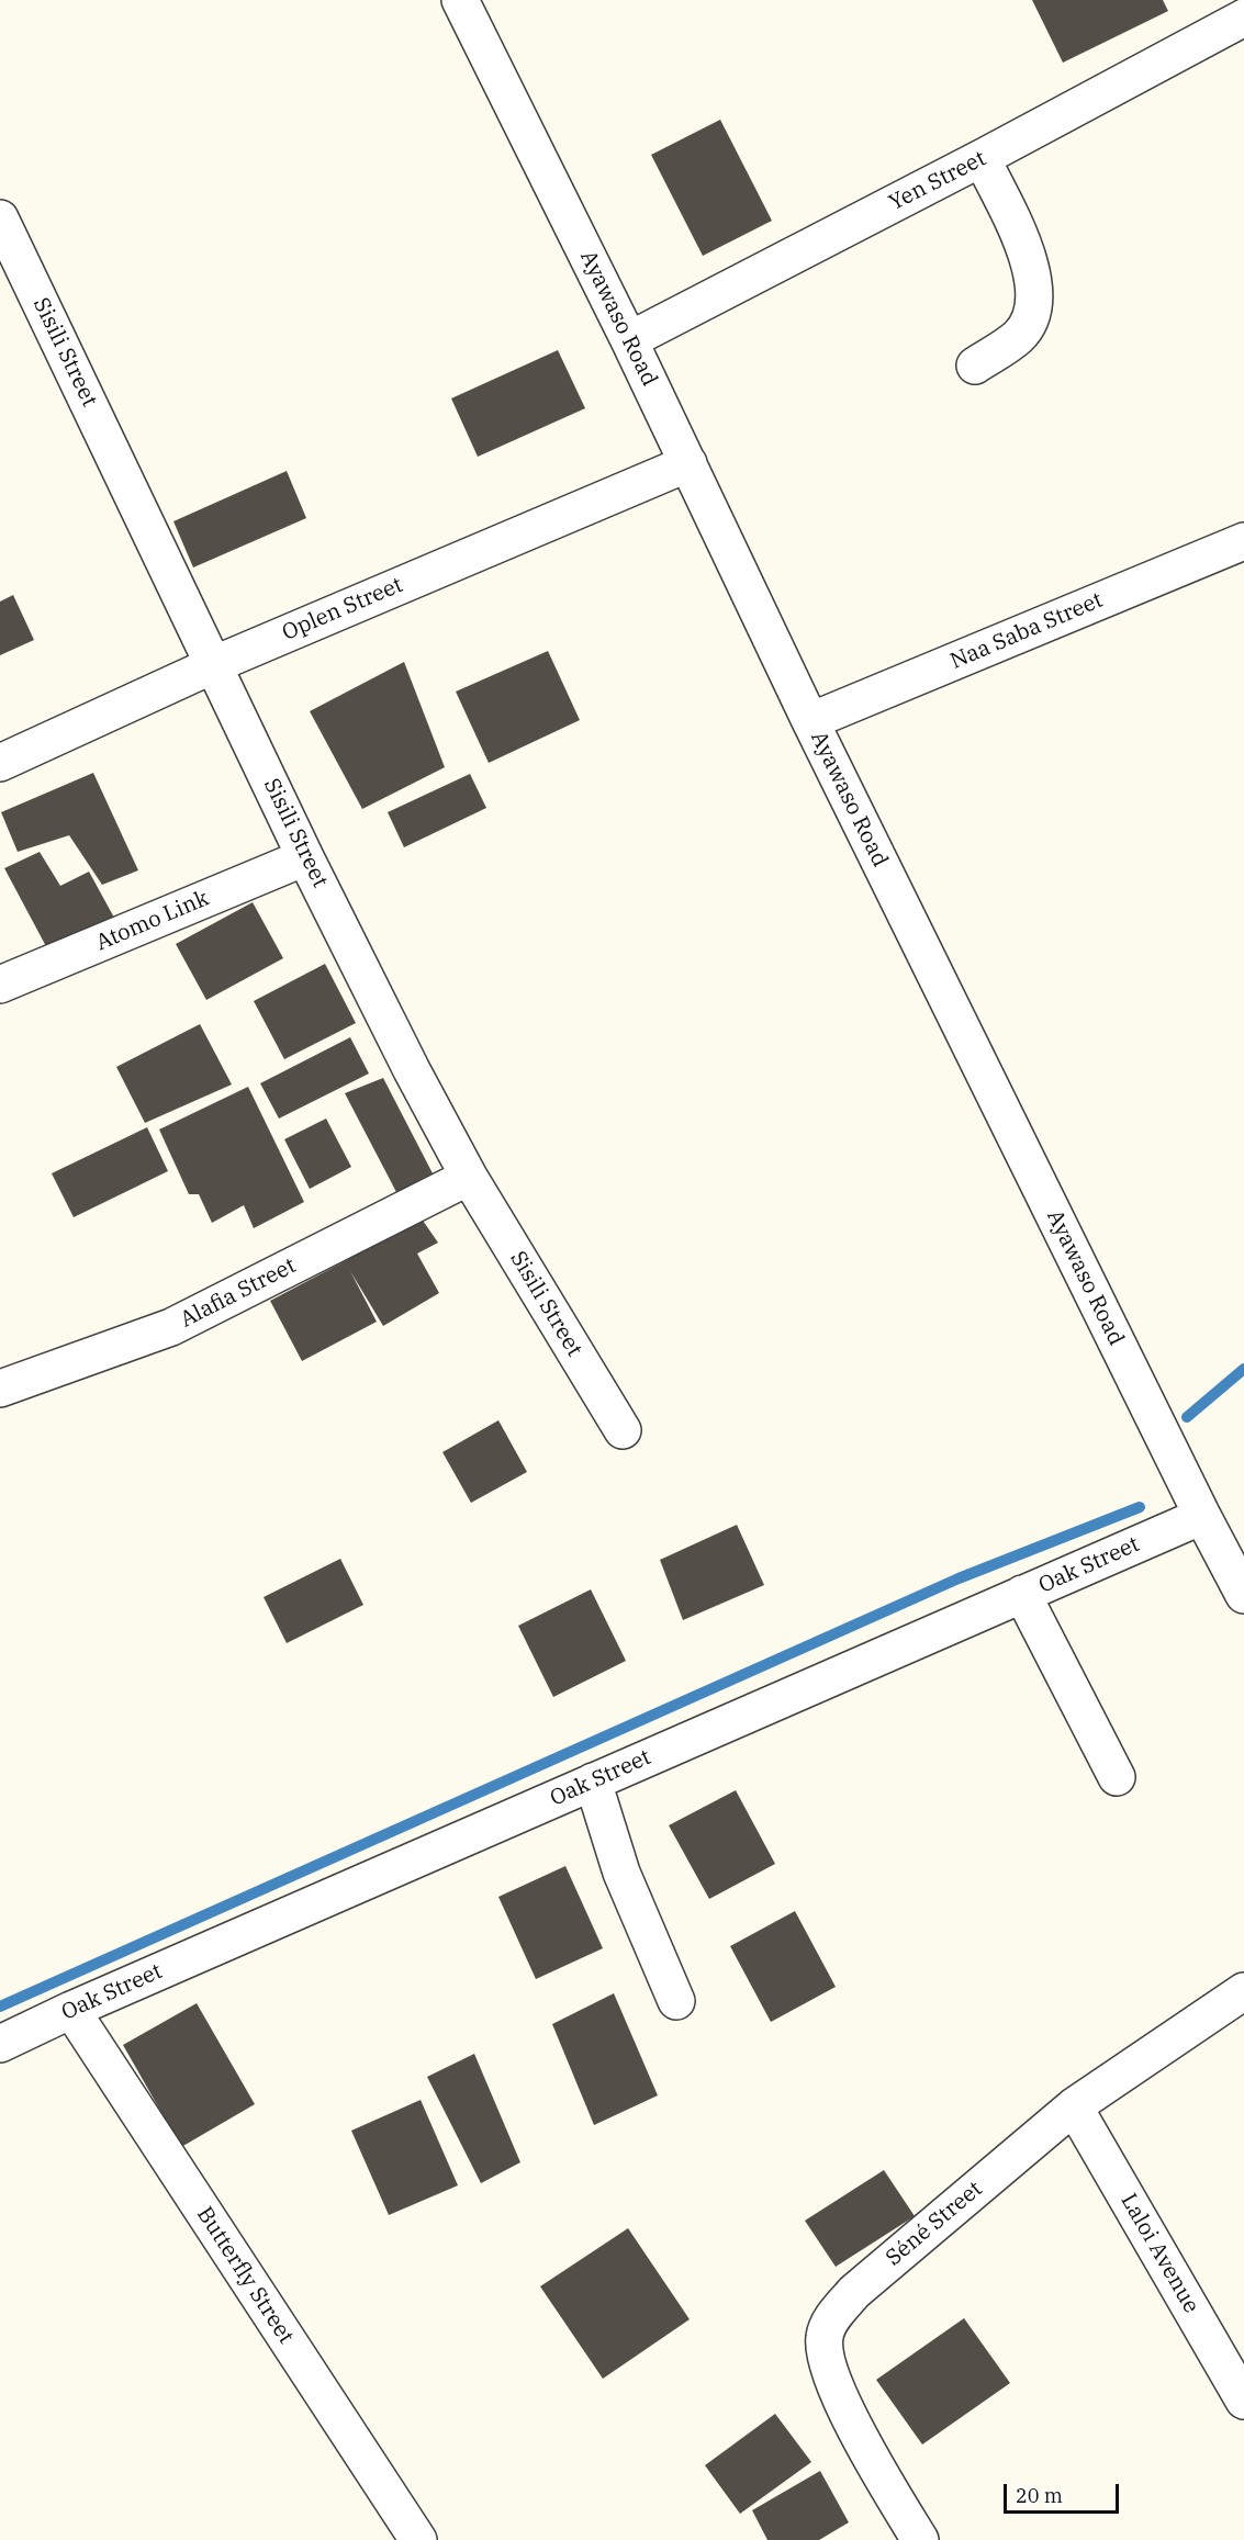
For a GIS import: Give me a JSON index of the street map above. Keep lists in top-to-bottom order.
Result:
{
  "streets": {
    "street": [
      "Yen Street",
      "Ayawaso Road",
      "Sisili Street",
      "Oplen Street",
      "Naa Saba Street",
      "Atomo Link",
      "Alafia Street",
      "Oak Street",
      "Séné Street",
      "Laloi Avenue",
      "Butterfly Street"
    ]
  },
  "crossings": [
    ["Yen Street", "Ayawaso Road"],
    ["Ayawaso Road", "Oplen Street"],
    ["Ayawaso Road", "Naa Saba Street"],
    ["Ayawaso Road", "Oak Street"],
    ["Sisili Street", "Oplen Street"],
    ["Sisili Street", "Atomo Link"],
    ["Sisili Street", "Alafia Street"],
    ["Oak Street", "Butterfly Street"],
    ["Séné Street", "Laloi Avenue"]
  ],
  "scale_bar": "20 m"
}
